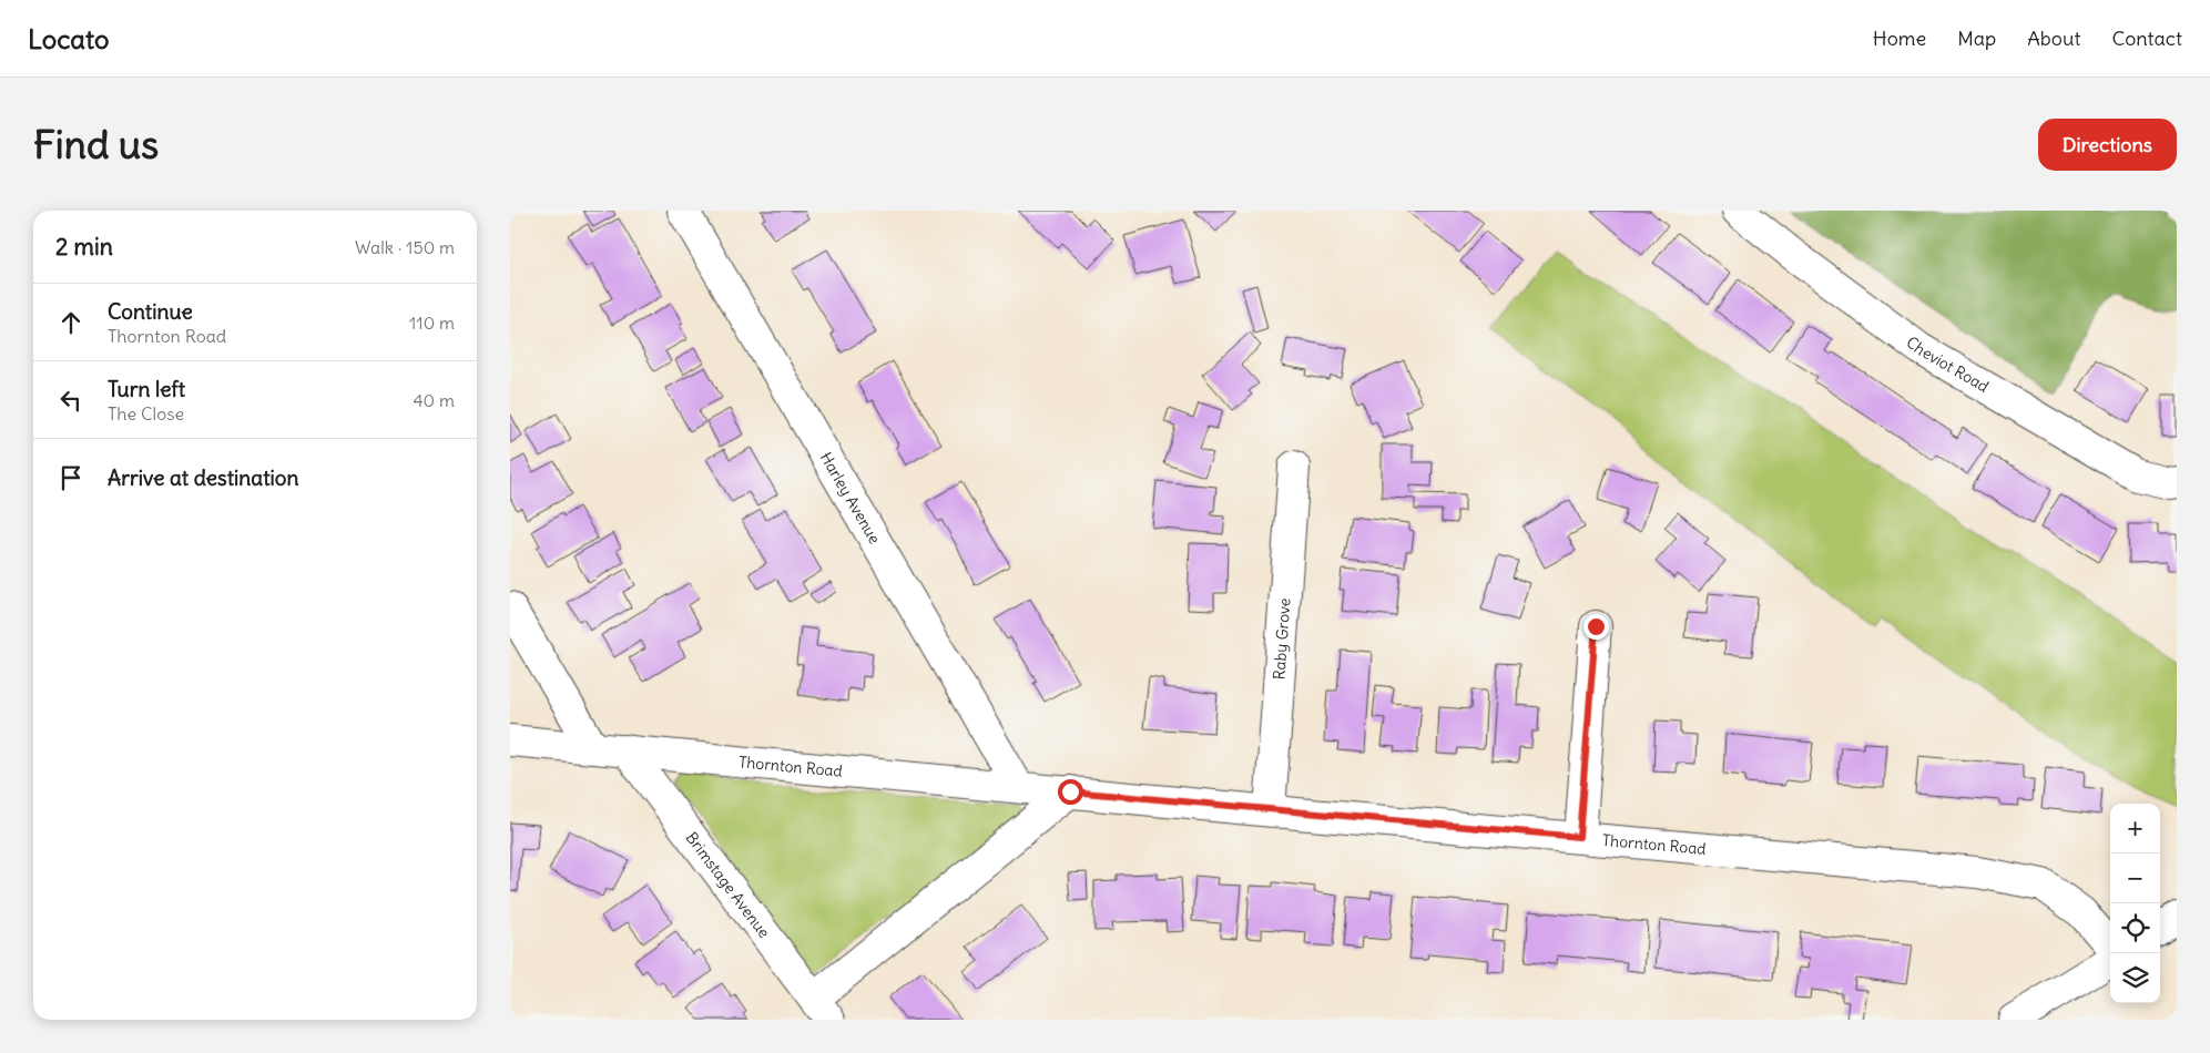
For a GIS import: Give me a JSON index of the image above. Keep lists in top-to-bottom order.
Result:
{
  "streets": {
    "street": [
      "Cheviot Road",
      "Harley Avenue",
      "Raby Grove",
      "Thornton Road",
      "Brimstage Avenue"
    ]
  },
  "crossings": [
    ["Harley Avenue", "Thornton Road"],
    ["Raby Grove", "Thornton Road"],
    ["Thornton Road", "Brimstage Avenue"]
  ],
  "page": {
    "header": "Locato",
    "nav": [
      "Home",
      "Map",
      "About",
      "Contact"
    ],
    "buttons": "Directions",
    "title": "Find us",
    "heading": ["2 min", "Walk · 150 m"],
    "list": [
      ["Continue", "Thornton Road", "110 m"],
      ["Turn left", "The Close", "40 m"],
      "Arrive at destination"
    ],
    "map_buttons": ["+", "−"]
  }
}
